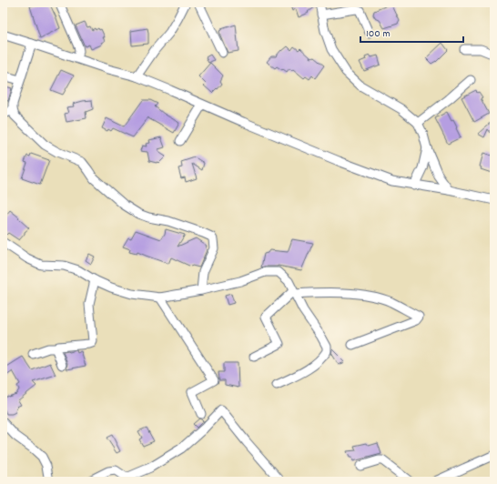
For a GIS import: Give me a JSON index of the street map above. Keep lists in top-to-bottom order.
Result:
{
  "scale_bar": "100 m"
}
